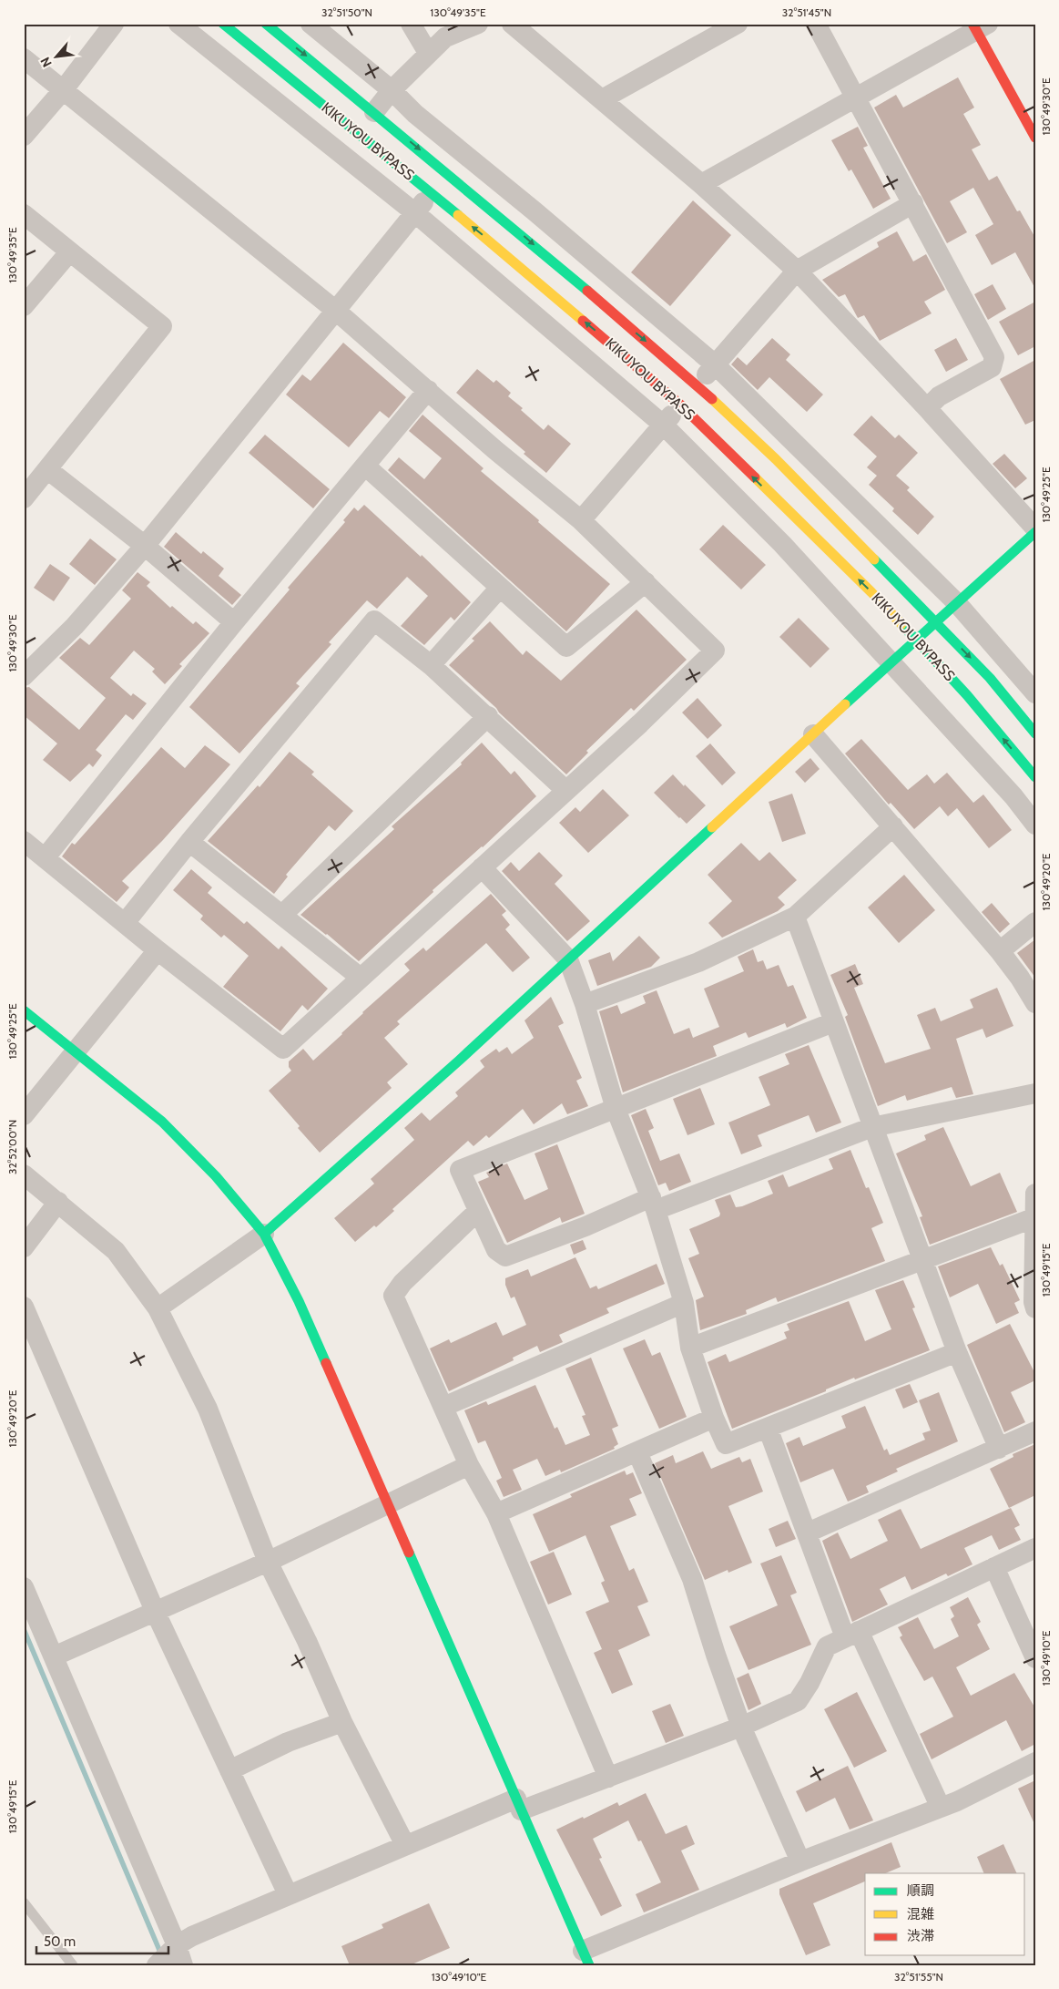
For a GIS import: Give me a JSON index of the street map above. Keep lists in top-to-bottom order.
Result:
{
  "streets": {
    "main road": ["KIKUYOU BYPASS"]
  },
  "legend": ["順調", "混雑", "渋滞"],
  "scale_bar": "50 m",
  "north": "bottom left",
  "coordinates": [
    "32°51'50\"N",
    "130°49'35\"E",
    "32°51'45\"N",
    "130°49'30\"E",
    "130°49'25\"E",
    "130°49'20\"E",
    "32°52'00\"N",
    "130°49'15\"E",
    "130°49'10\"E",
    "32°51'55\"N"
  ]
}
